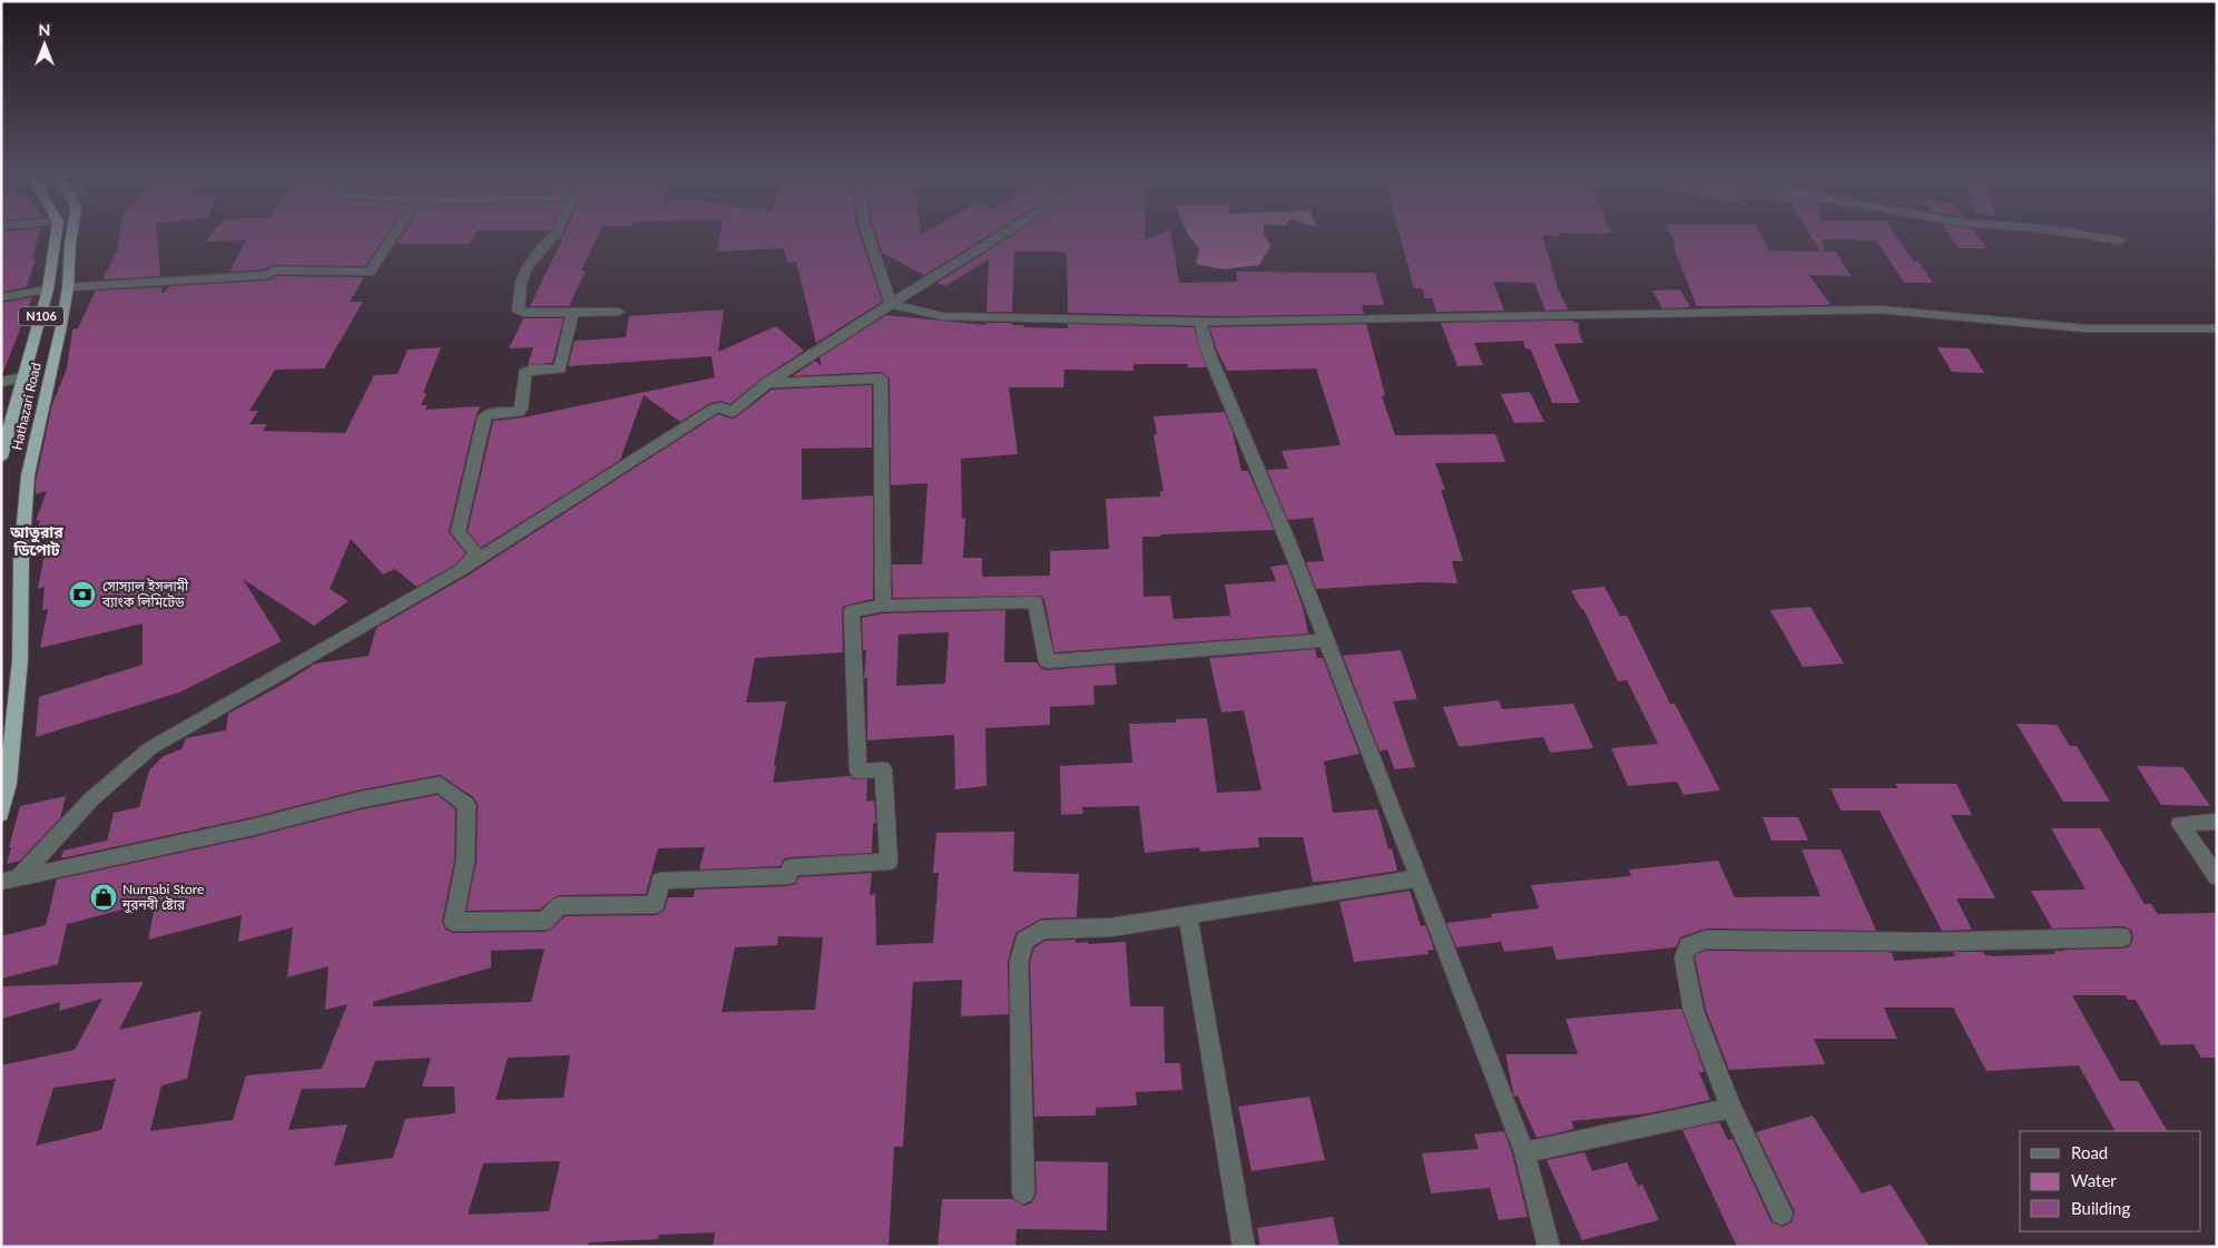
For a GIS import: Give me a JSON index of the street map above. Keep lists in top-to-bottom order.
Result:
{
  "streets": {
    "highway": ["N106", "Hathazari Road"]
  },
  "districts": ["আতুরার ডিপোট"],
  "places": {
    "bank": ["সোস্যাল ইসলামী ব্যাংক লিমিটেড"],
    "shop": ["Nurnabi Store নুরনবী ষ্টোর"]
  },
  "legend": ["Road", "Water", "Building"],
  "north": "top"
}
